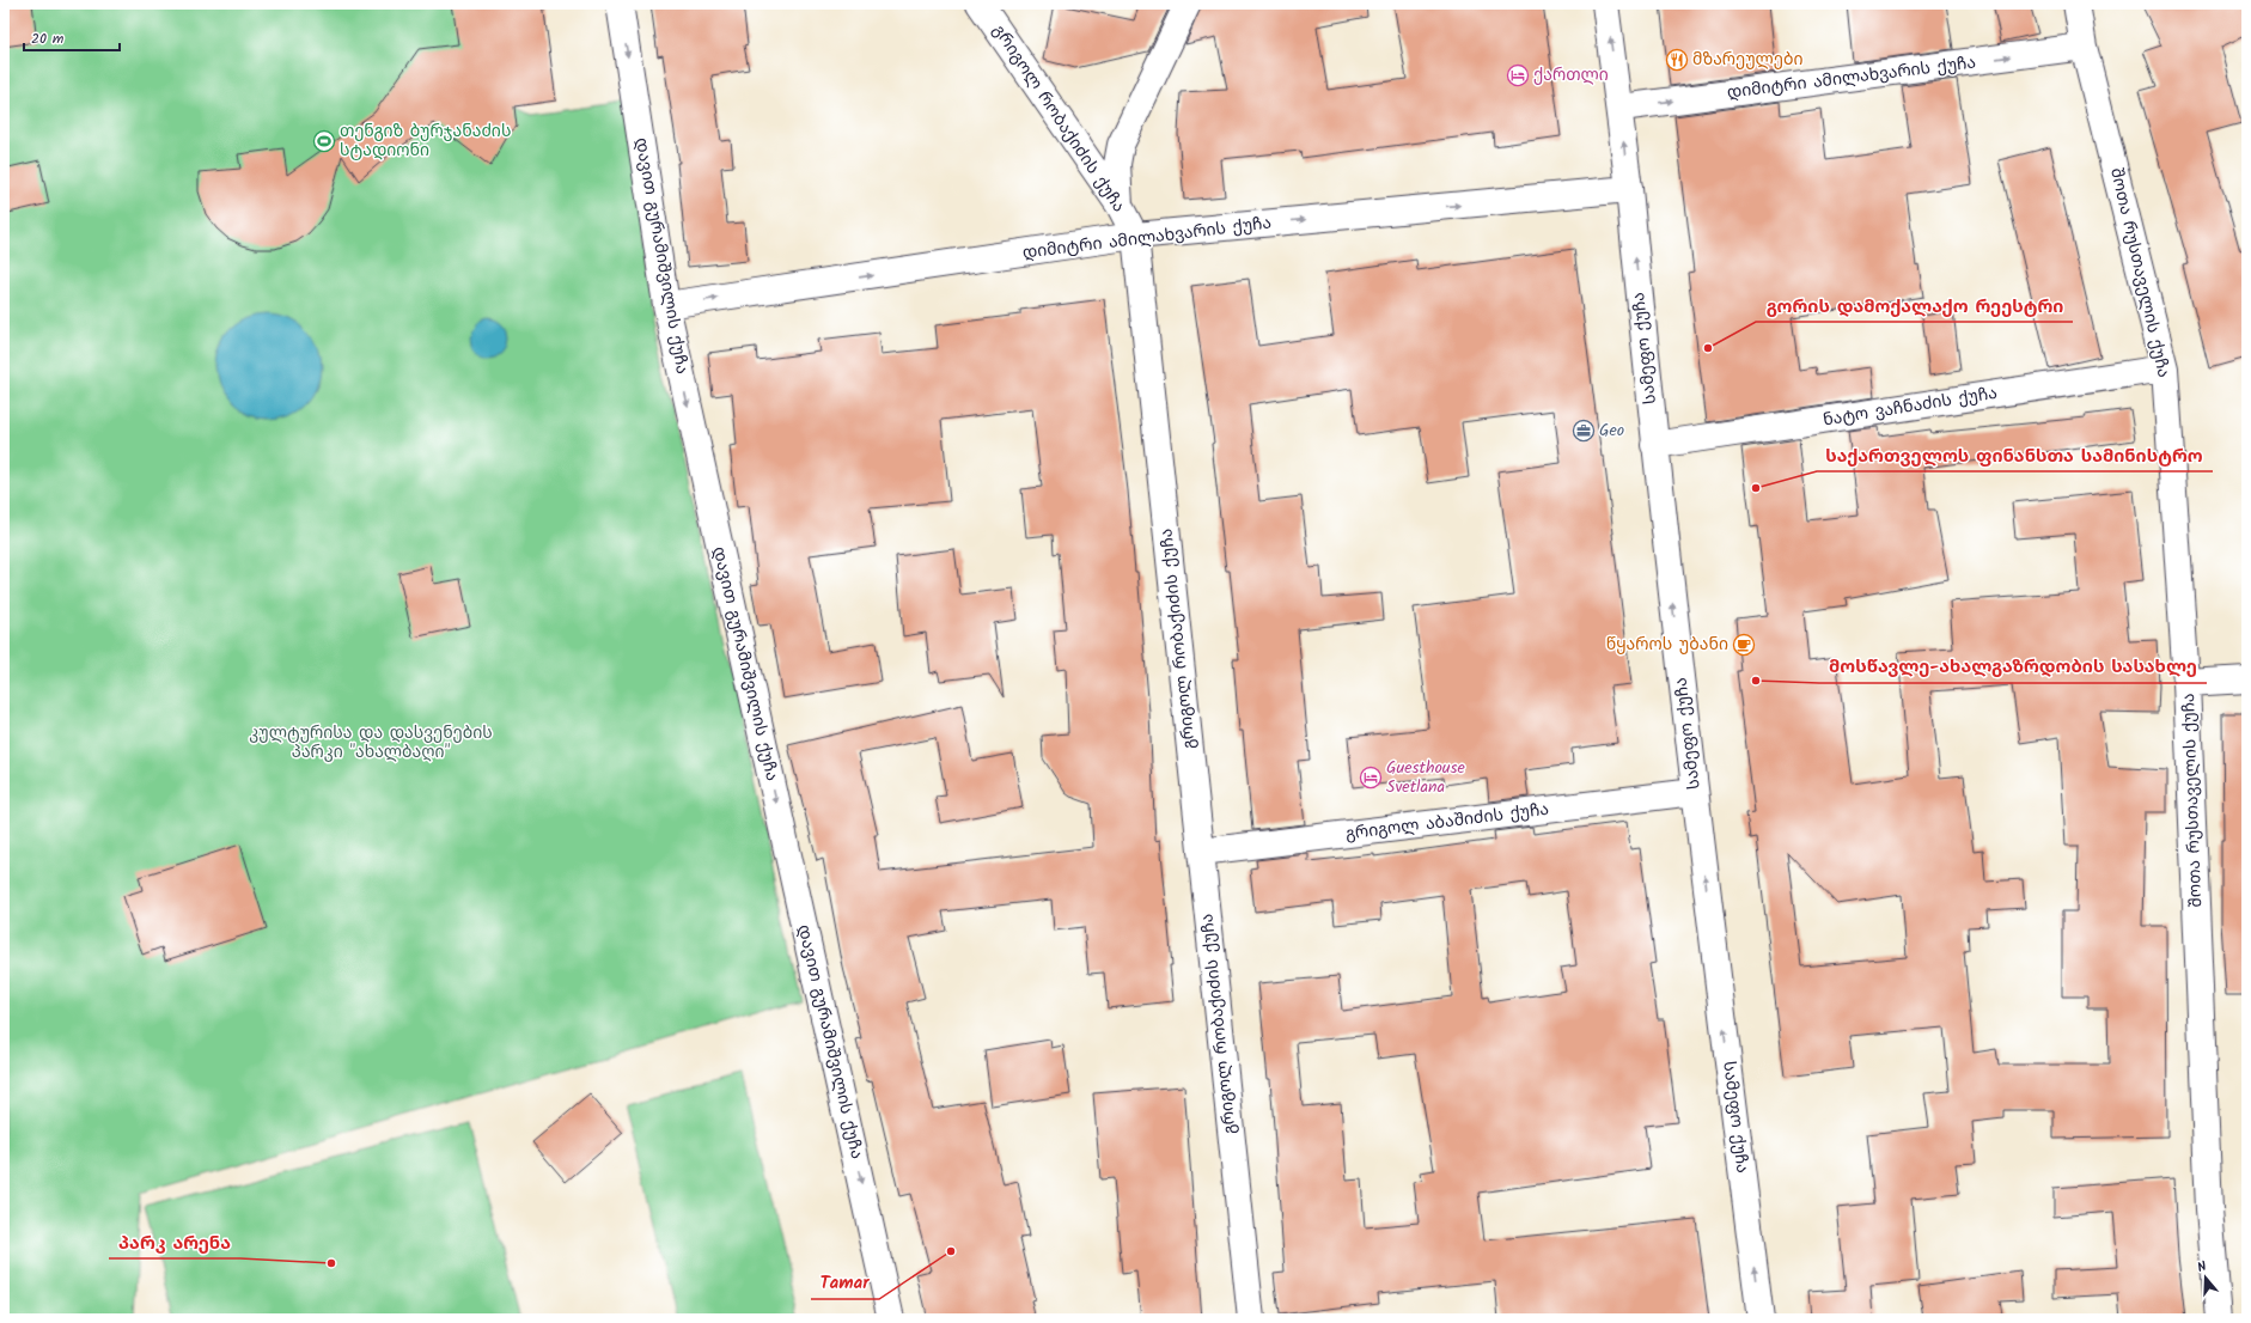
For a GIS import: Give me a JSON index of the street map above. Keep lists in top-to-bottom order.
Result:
{
  "streets": {
    "street": [
      "დიმიტრი ამილახვარის ქუჩა",
      "გრიგოლ რობაქიძის ქუჩა",
      "დავით გურამიშვილის ქუჩა",
      "შოთა რუსთაველის ქუჩა",
      "სამეფო ქუჩა",
      "ნატო ვაჩნაძის ქუჩა",
      "გრიგოლ აბაშიძის ქუჩა"
    ]
  },
  "crossings": [
    ["დიმიტრი ამილახვარის ქუჩა", "გრიგოლ რობაქიძის ქუჩა"],
    ["დიმიტრი ამილახვარის ქუჩა", "დავით გურამიშვილის ქუჩა"],
    ["დიმიტრი ამილახვარის ქუჩა", "შოთა რუსთაველის ქუჩა"],
    ["დიმიტრი ამილახვარის ქუჩა", "სამეფო ქუჩა"],
    ["გრიგოლ რობაქიძის ქუჩა", "გრიგოლ აბაშიძის ქუჩა"],
    ["შოთა რუსთაველის ქუჩა", "ნატო ვაჩნაძის ქუჩა"],
    ["სამეფო ქუჩა", "ნატო ვაჩნაძის ქუჩა"],
    ["სამეფო ქუჩა", "გრიგოლ აბაშიძის ქუჩა"]
  ],
  "one_way": ["დიმიტრი ამილახვარის ქუჩა", "დავით გურამიშვილის ქუჩა", "სამეფო ქუჩა"],
  "parks": ["კულტურისა და დასვენების პარკი \"ახალბაღი\""],
  "places": {
    "restaurant": ["მზარეულები"],
    "hotel": ["ქართლი", "Guesthouse Svetlana"],
    "sports": ["თენგიზ ბურჯანაძის სტადიონი"],
    "other": [
      "გორის დამოქალაქო რეესტრი",
      "საქართველოს ფინანსთა სამინისტრო",
      "მოსწავლე-ახალგაზრდობის სასახლე",
      "Tamar",
      "პარკ არენა"
    ],
    "office": ["Geo"],
    "cafe": ["წყაროს უბანი"]
  },
  "scale_bar": "20 m",
  "north": "top"
}
